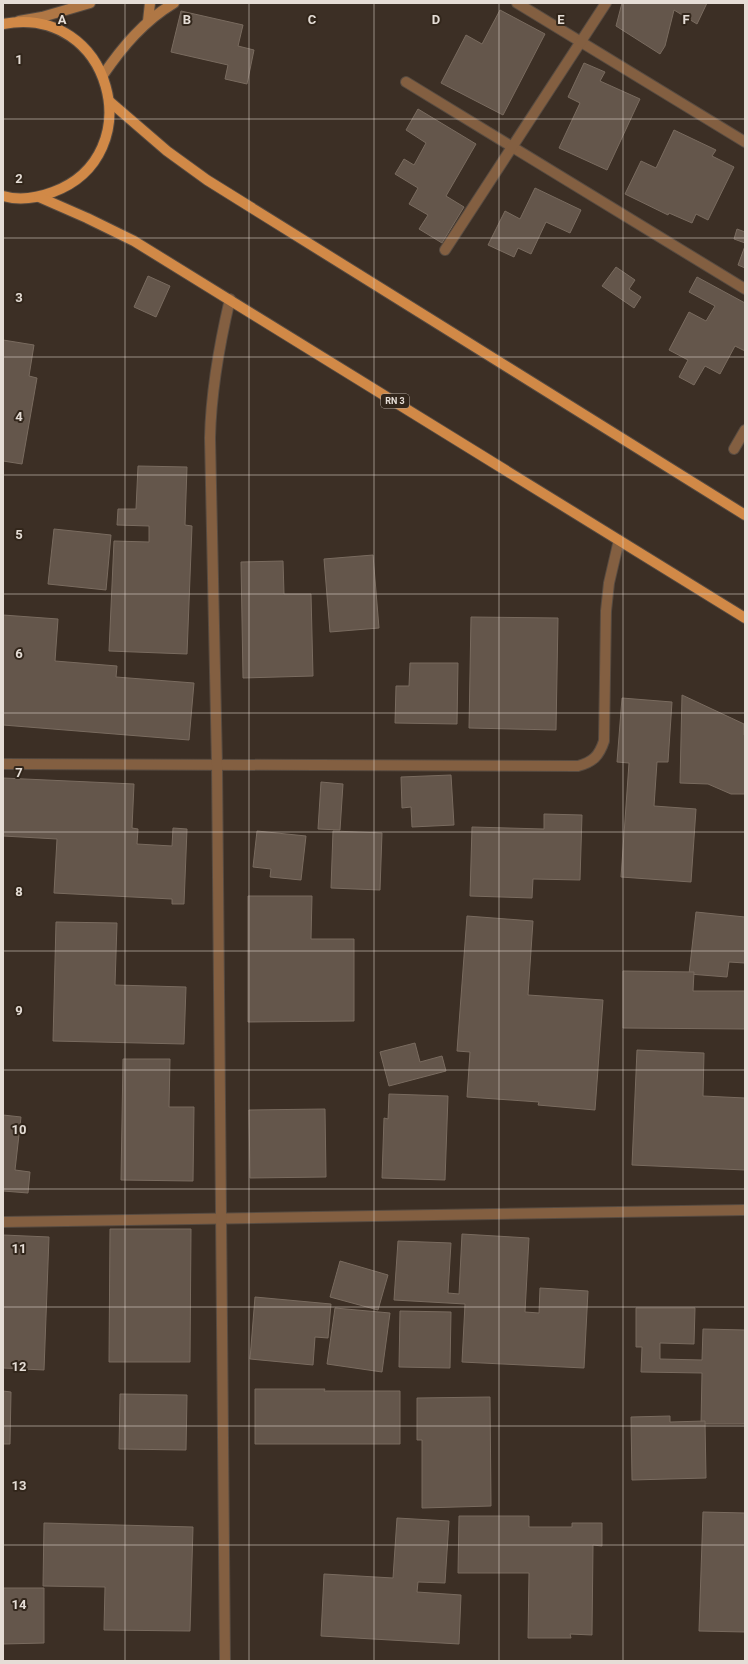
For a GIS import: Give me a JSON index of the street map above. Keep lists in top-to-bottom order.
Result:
{
  "streets": {
    "main road": ["RN 3"]
  },
  "grid": {
    "columns": [
      "A",
      "B",
      "C",
      "D",
      "E",
      "F"
    ],
    "rows": [
      "1",
      "2",
      "3",
      "4",
      "5",
      "6",
      "7",
      "8",
      "9",
      "10",
      "11",
      "12",
      "13",
      "14"
    ]
  }
}
